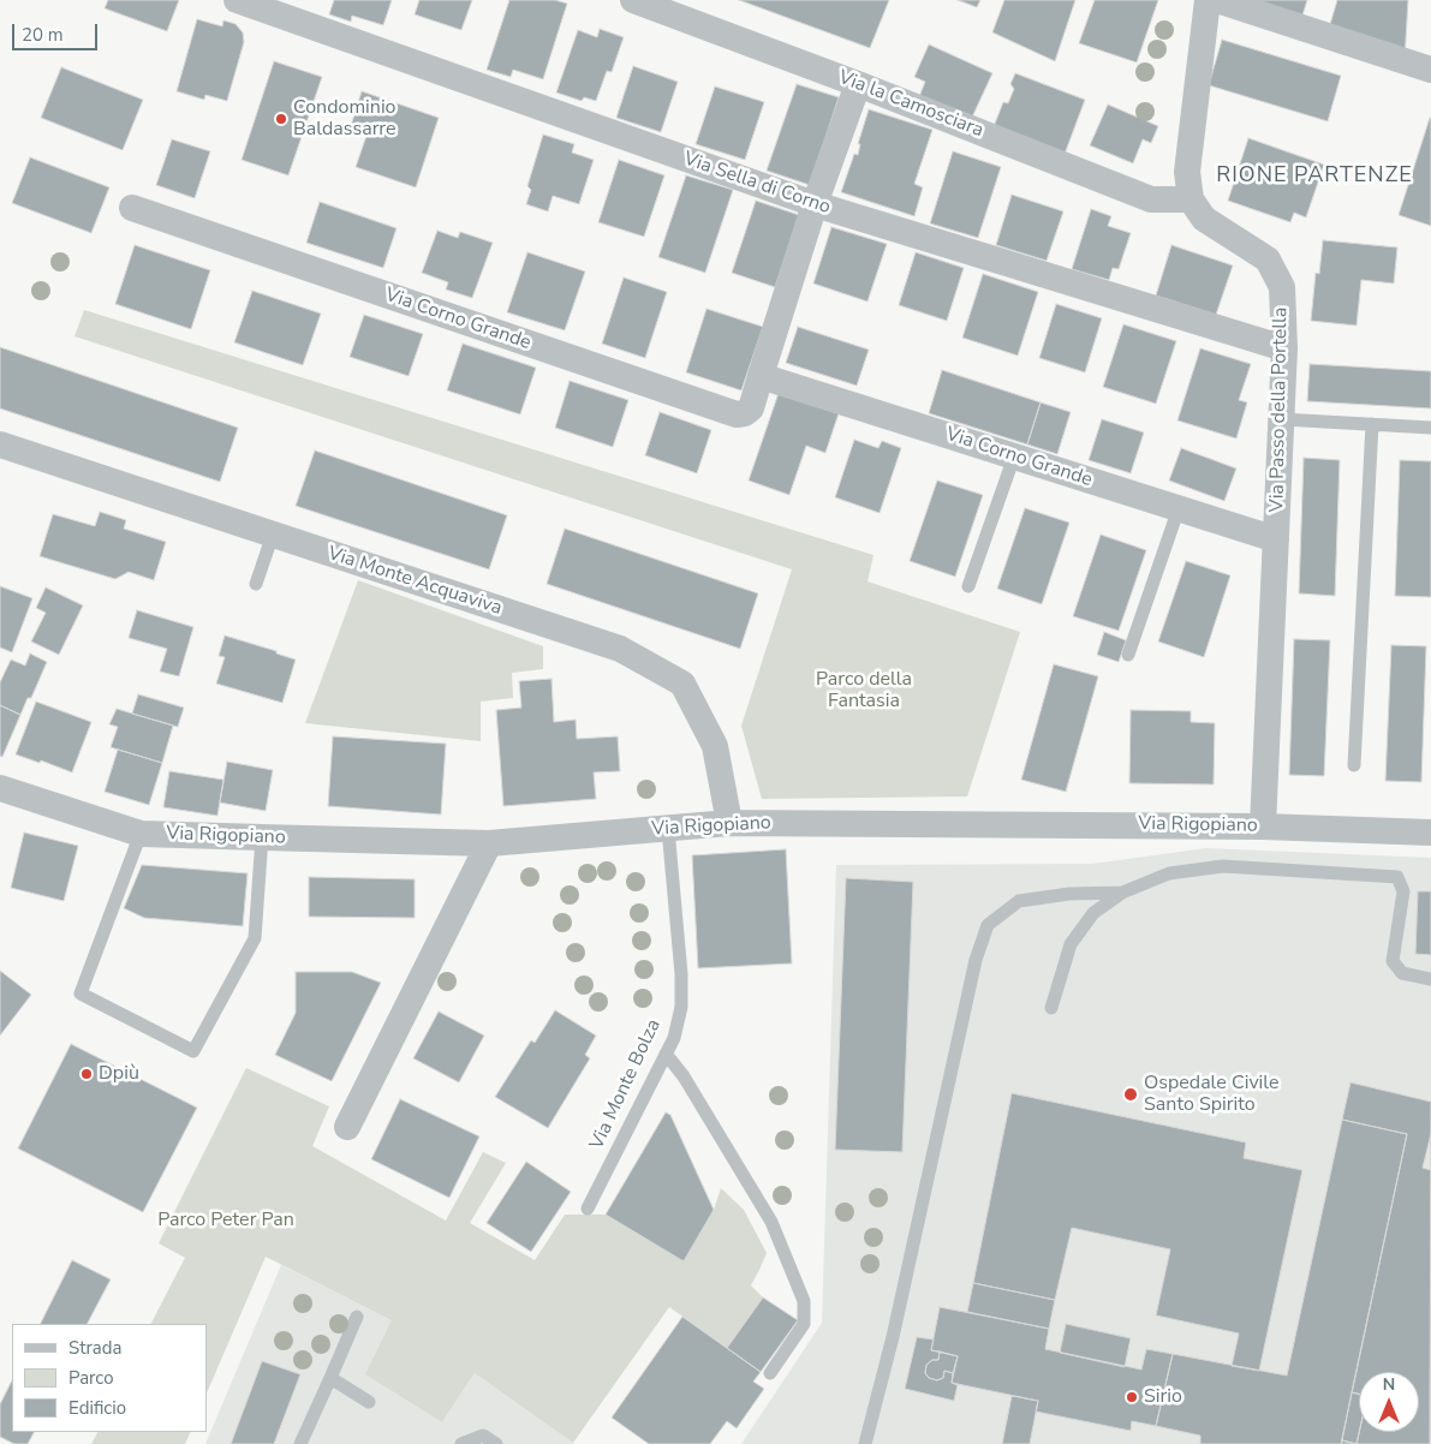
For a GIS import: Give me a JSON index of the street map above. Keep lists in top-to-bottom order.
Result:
{
  "streets": {
    "street": [
      "Via la Camosciara",
      "Via Sella di Corno",
      "Via Corno Grande",
      "Via Passo della Portella",
      "Via Monte Acquaviva",
      "Via Rigopiano"
    ],
    "lane": ["Via Monte Bolza"]
  },
  "crossings": [
    ["Via la Camosciara", "Via Corno Grande"],
    ["Via la Camosciara", "Via Passo della Portella"],
    ["Via Sella di Corno", "Via Corno Grande"],
    ["Via Sella di Corno", "Via Passo della Portella"],
    ["Via Corno Grande", "Via Passo della Portella"],
    ["Via Passo della Portella", "Via Rigopiano"],
    ["Via Monte Acquaviva", "Via Rigopiano"],
    ["Via Rigopiano", "Via Monte Bolza"]
  ],
  "districts": ["RIONE PARTENZE"],
  "parks": ["Parco della Fantasia", "Parco Peter Pan"],
  "places": [
    "Condominio Baldassarre",
    "Dpiù",
    "Ospedale Civile Santo Spirito",
    "Sirio"
  ],
  "legend": ["Strada", "Parco", "Edificio"],
  "scale_bar": "20 m",
  "north": "top"
}
